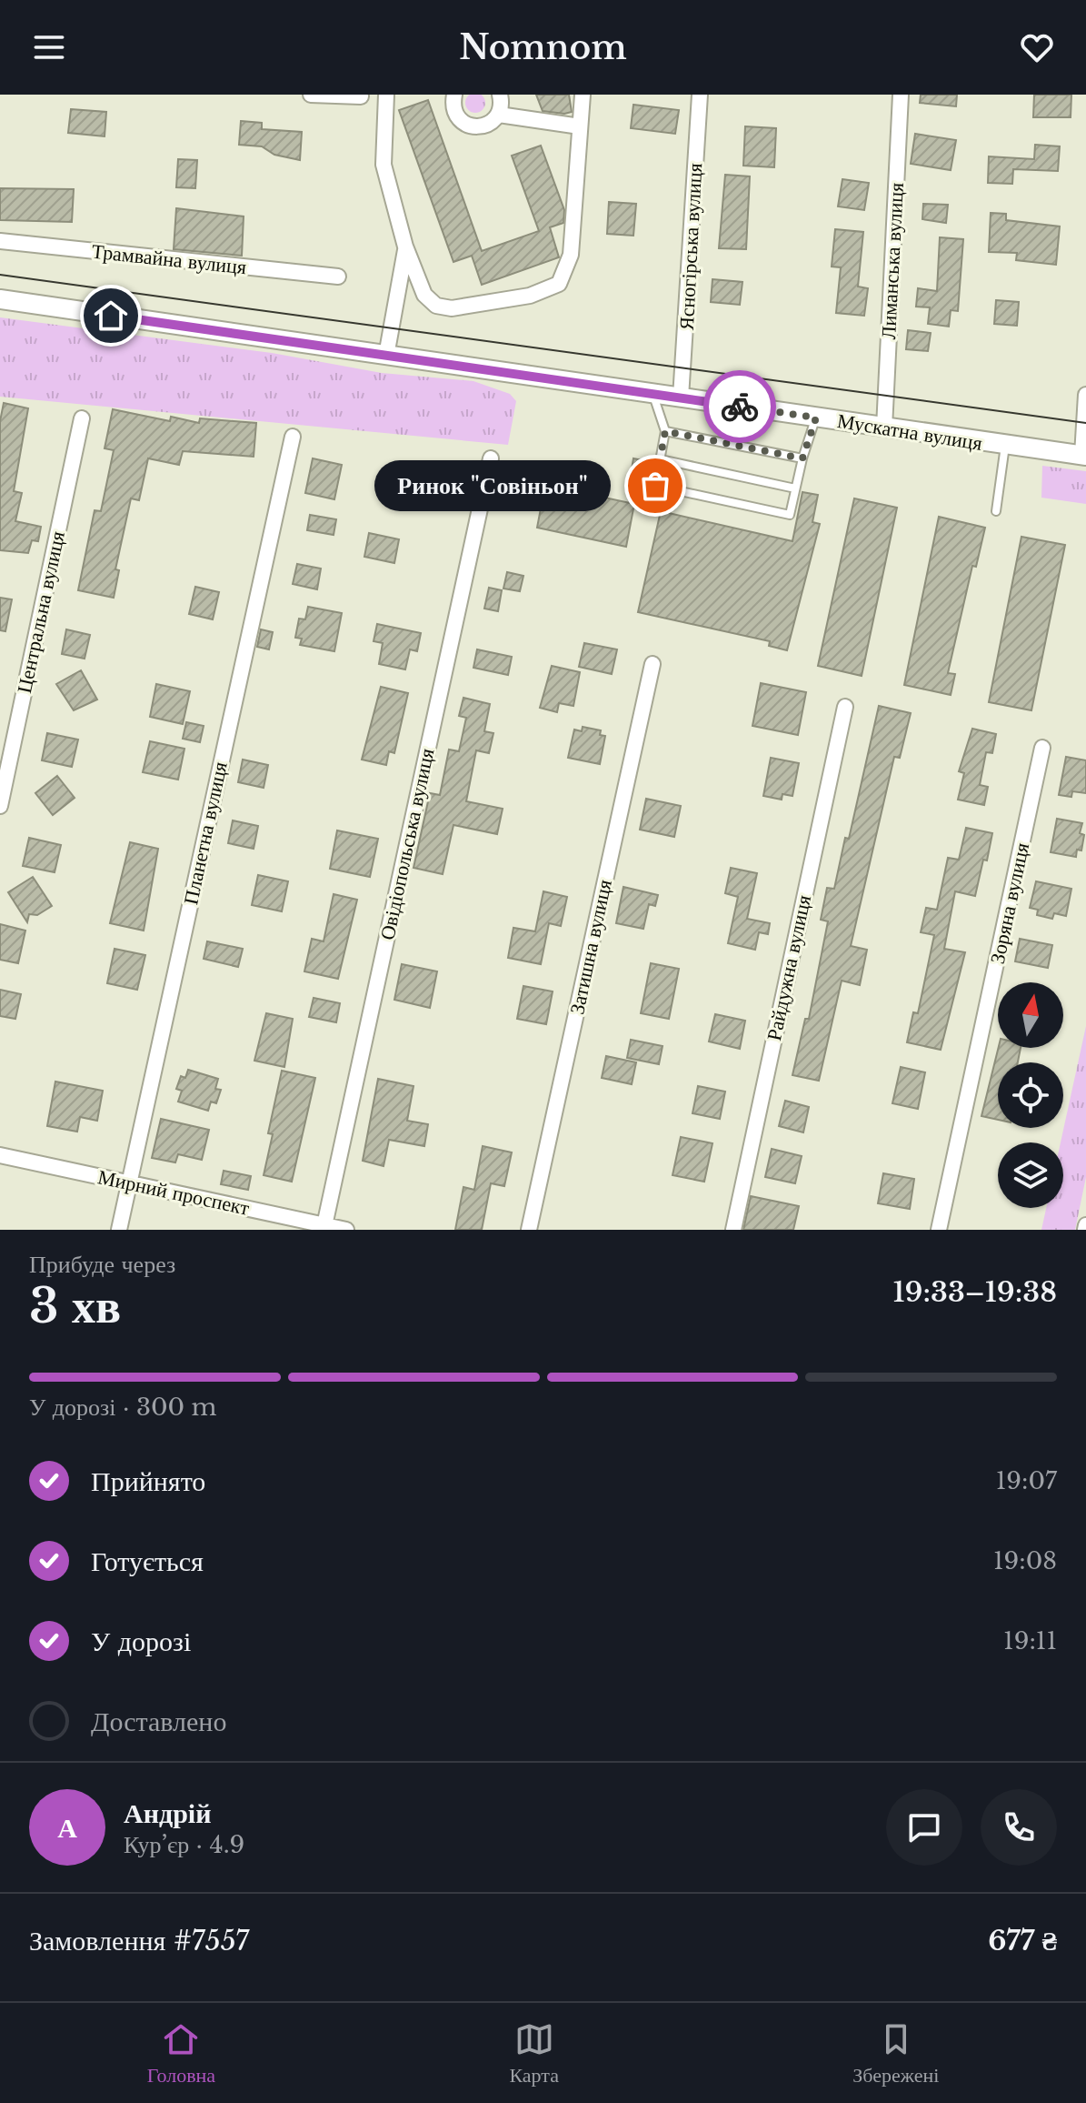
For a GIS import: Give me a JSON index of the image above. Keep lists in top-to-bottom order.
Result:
{
  "streets": {
    "street": [
      "Ясногірська вулиця",
      "Трамвайна вулиця",
      "Лиманська вулиця",
      "Мускатна вулиця",
      "Центральна вулиця",
      "Планетна вулиця",
      "Овідіопольська вулиця",
      "Зоряна вулиця",
      "Затишна вулиця",
      "Райдужна вулиця",
      "Мирний проспект"
    ]
  },
  "crossings": [
    ["Ясногірська вулиця", "Мускатна вулиця"],
    ["Лиманська вулиця", "Мускатна вулиця"],
    ["Планетна вулиця", "Мирний проспект"],
    ["Овідіопольська вулиця", "Мирний проспект"]
  ],
  "places": ["Ринок \"Совіньон\""],
  "north": "top",
  "page": {
    "header": "Nomnom",
    "bubble": "Ринок \"Совіньон\"",
    "heading": ["3 хв", "Прибуде через", "19:33–19:38"],
    "panel": [
      "Андрій",
      "Кур’єр · 4.9",
      "Замовлення #7557",
      "677 ₴"
    ],
    "bar": "У дорозі · 300 m",
    "list": [
      ["Прийнято", "19:07"],
      ["Готується", "19:08"],
      ["У дорозі", "19:11"],
      "Доставлено"
    ],
    "round": "А",
    "tabs": ["Головна", "Карта", "Збережені"]
  }
}
